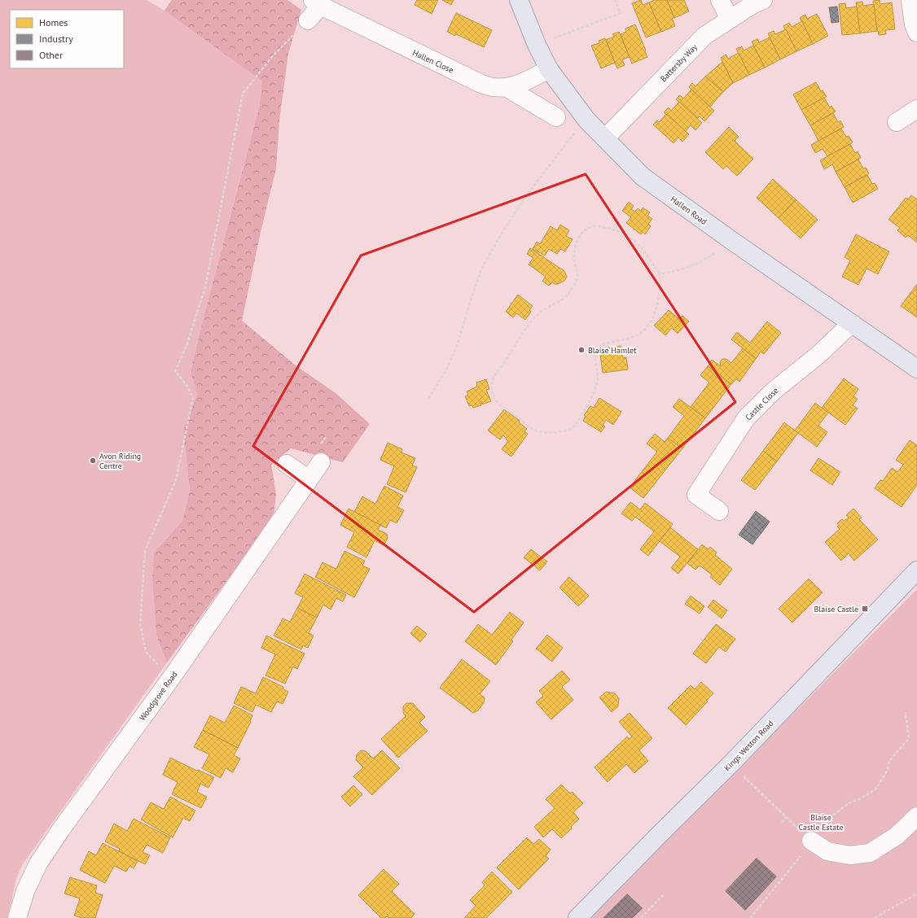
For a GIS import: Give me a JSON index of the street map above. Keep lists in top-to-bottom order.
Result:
{
  "streets": {
    "main road": ["Hallen Road", "Kings Weston Road"],
    "street": [
      "Hallen Close",
      "Battersby Way",
      "Castle Close",
      "Woodgrove Road"
    ]
  },
  "crossings": [
    ["Hallen Close", "Hallen Road"],
    ["Battersby Way", "Hallen Road"],
    ["Hallen Road", "Castle Close"]
  ],
  "parks": ["Blaise Castle Estate"],
  "places": {
    "other": ["Blaise Hamlet", "Avon Riding Centre"],
    "transit": ["Blaise Castle"]
  },
  "legend": ["Homes", "Industry", "Other"]
}
